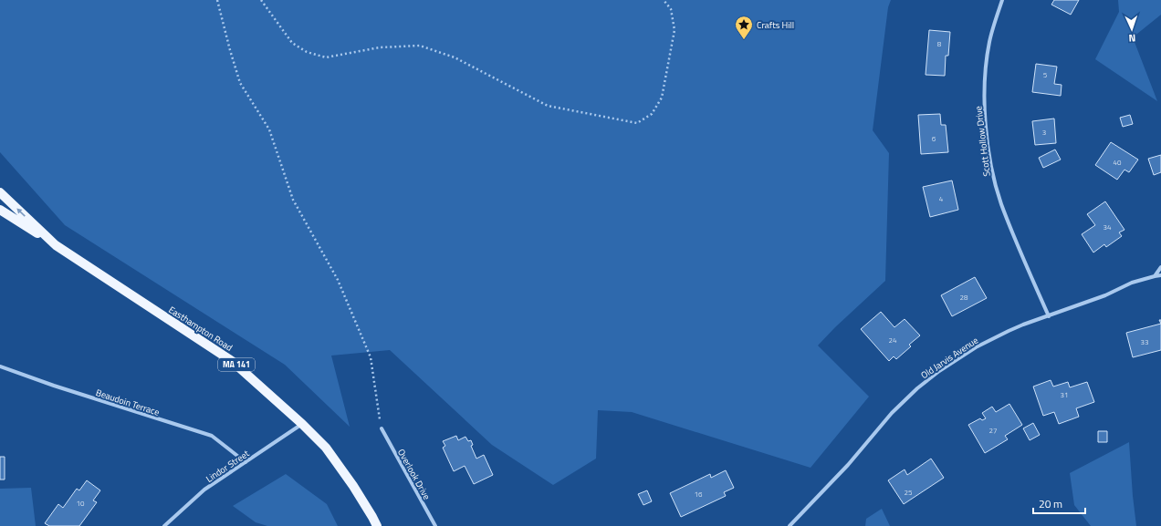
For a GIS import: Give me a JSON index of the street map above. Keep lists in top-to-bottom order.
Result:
{
  "streets": {
    "main road": ["Easthampton Road", "MA 141"],
    "street": [
      "Scott Hollow Drive",
      "Old Jarvis Avenue",
      "Beaudoin Terrace",
      "Lindor Street",
      "Overlook Drive"
    ]
  },
  "crossings": [
    ["Scott Hollow Drive", "Old Jarvis Avenue"],
    ["Easthampton Road", "MA 141"],
    ["Easthampton Road", "Lindor Street"],
    ["Beaudoin Terrace", "Lindor Street"]
  ],
  "places": {
    "place": ["Crafts Hill"]
  },
  "house_numbers": [
    "8",
    "5",
    "3",
    "6",
    "40",
    "4",
    "34",
    "28",
    "24",
    "33",
    "31",
    "27",
    "25",
    "16",
    "10"
  ],
  "scale_bar": "20 m",
  "north": "bottom"
}
